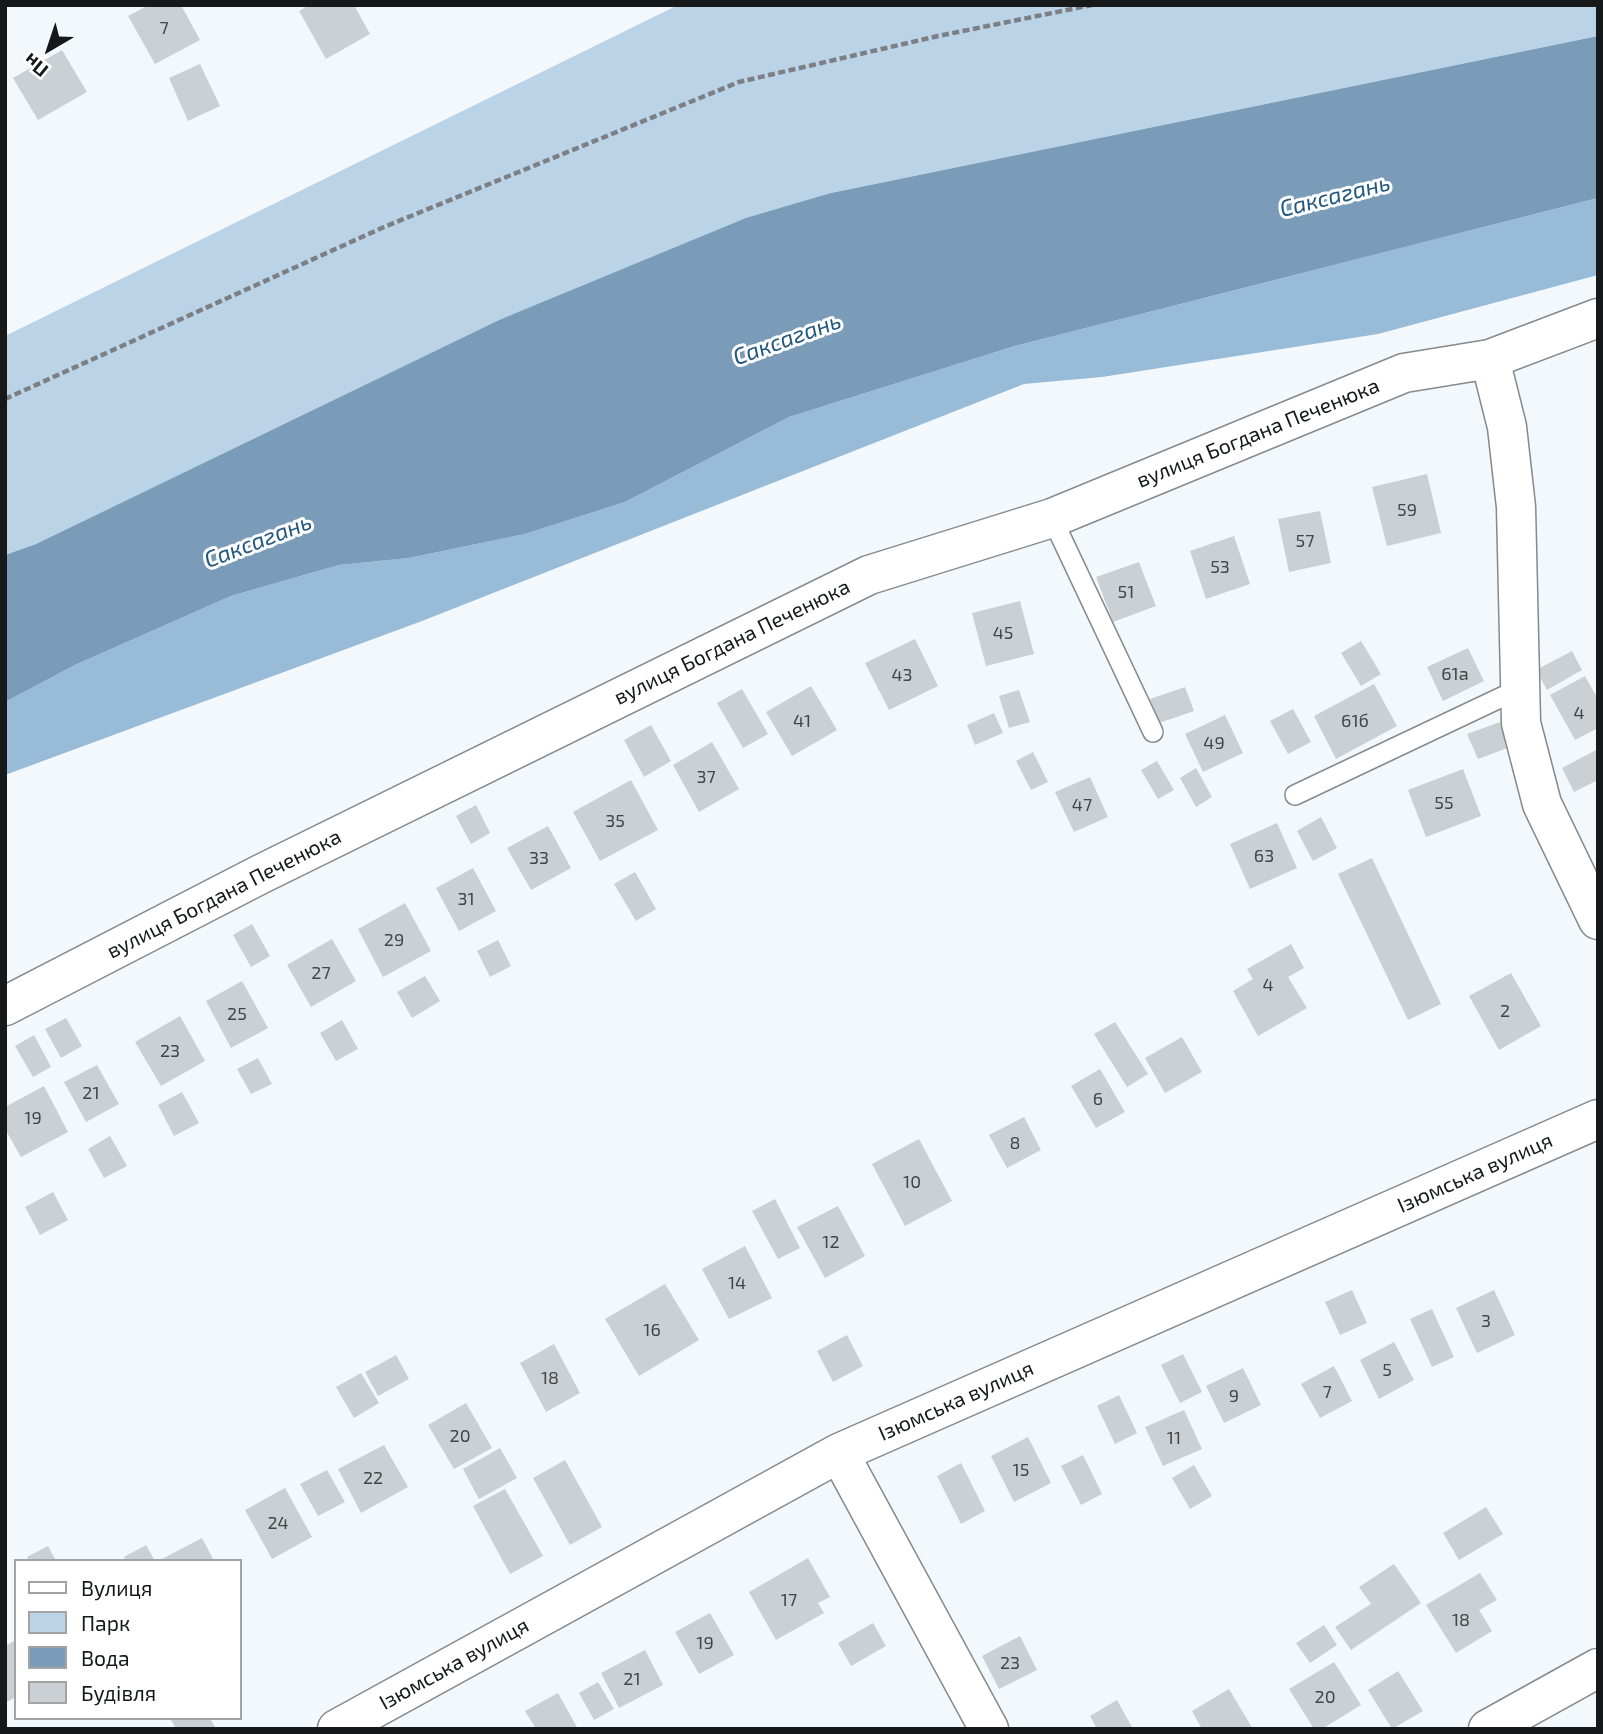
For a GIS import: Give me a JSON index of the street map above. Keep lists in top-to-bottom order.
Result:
{
  "streets": {
    "street": ["вулиця Богдана Печенюка", "Ізюмська вулиця"]
  },
  "water": ["Саксагань"],
  "house_numbers": [
    "7",
    "59",
    "57",
    "53",
    "51",
    "45",
    "61а",
    "43",
    "4",
    "41",
    "61б",
    "49",
    "37",
    "55",
    "47",
    "35",
    "63",
    "33",
    "31",
    "29",
    "27",
    "4",
    "2",
    "25",
    "23",
    "21",
    "6",
    "19",
    "8",
    "10",
    "12",
    "14",
    "3",
    "16",
    "5",
    "18",
    "7",
    "9",
    "20",
    "11",
    "15",
    "22",
    "24",
    "17",
    "18",
    "19",
    "23",
    "21",
    "20"
  ],
  "legend": [
    "Вулиця",
    "Парк",
    "Вода",
    "Будівля"
  ],
  "north": "bottom left"
}
